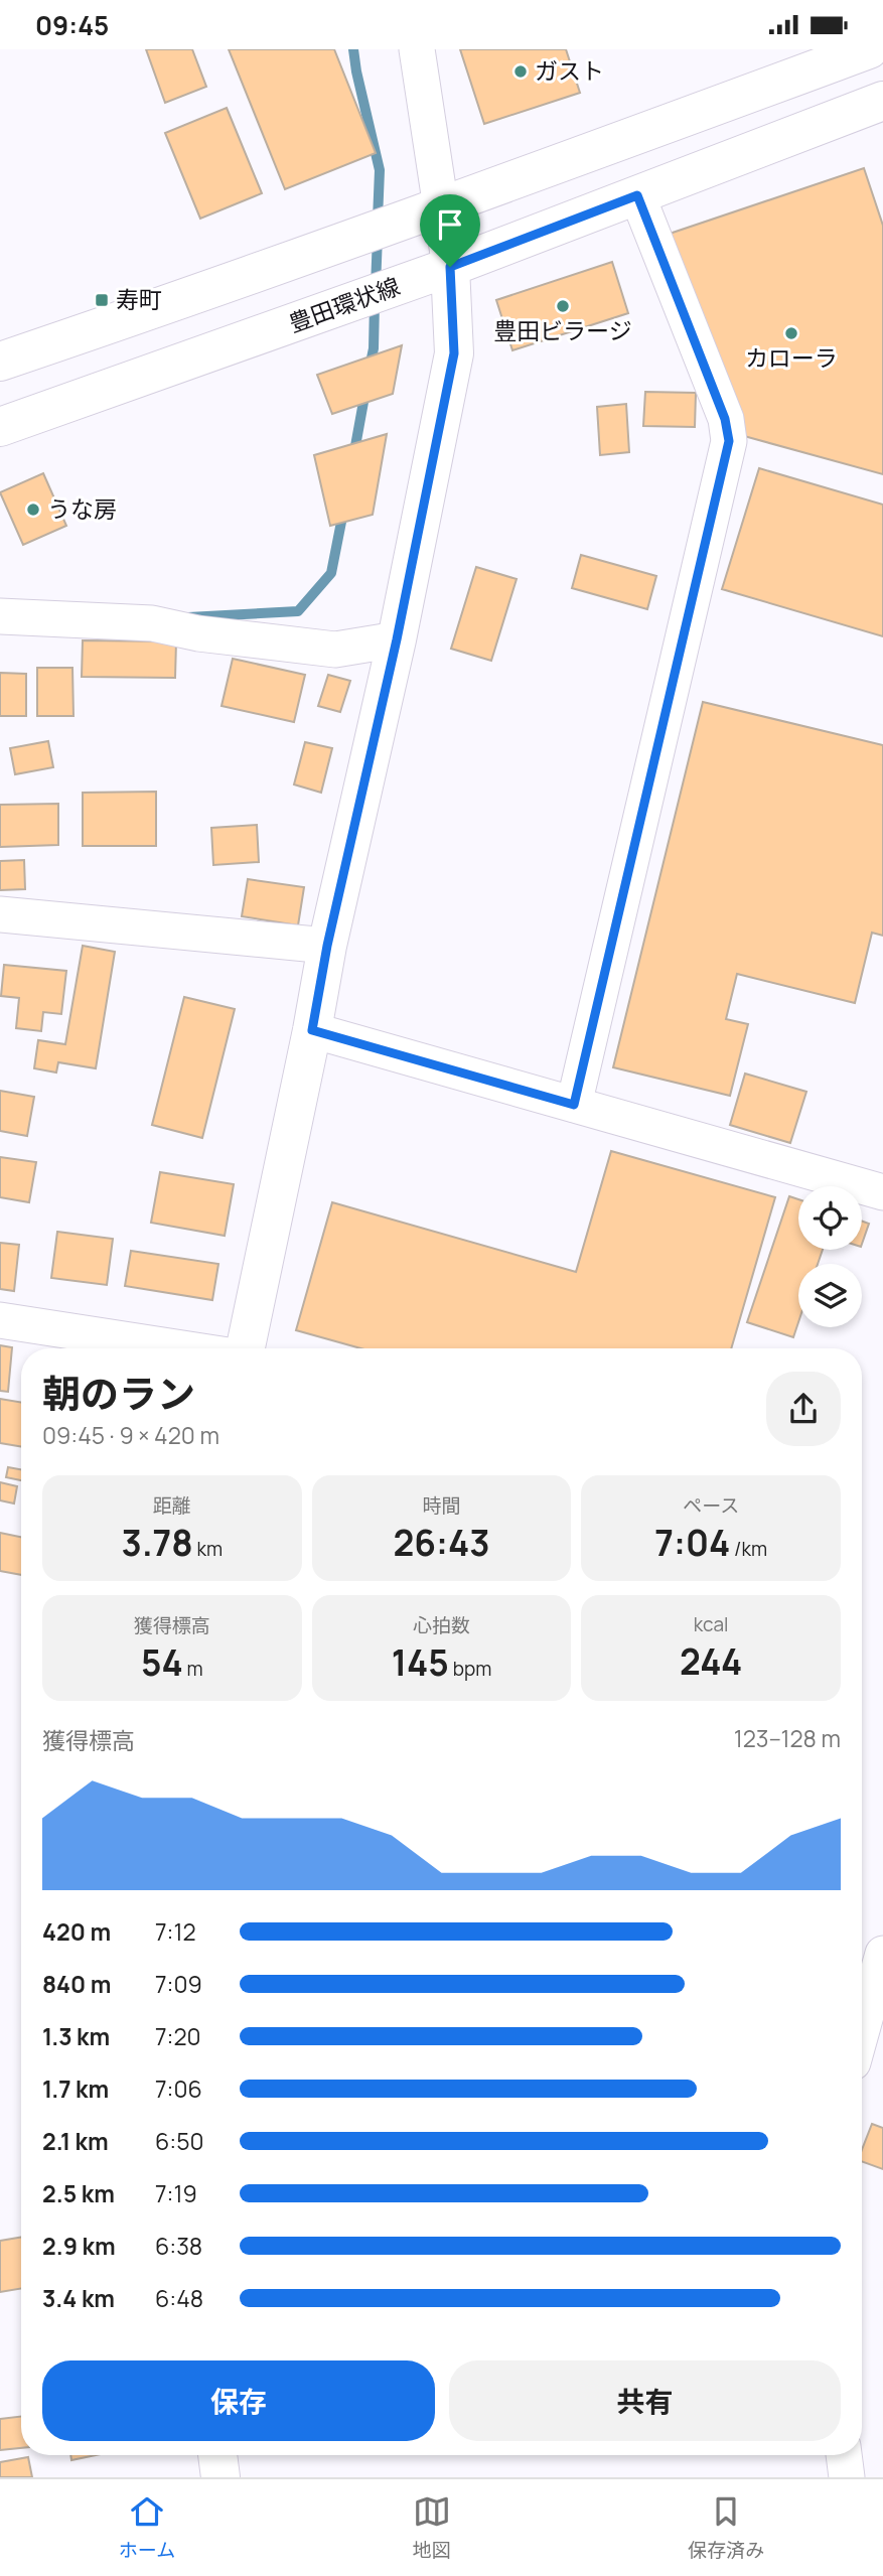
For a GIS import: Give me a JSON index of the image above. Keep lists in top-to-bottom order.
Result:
{
  "streets": {
    "main road": ["豊田環状線"]
  },
  "places": {
    "other": [
      "ガスト",
      "豊田ビラージ",
      "カローラ",
      "うな房"
    ],
    "transit": ["寿町"]
  },
  "page": {
    "status": "09:45",
    "heading": ["朝のラン", "09:45 · 9 × 420 m"],
    "stats": [
      ["距離", "3.78 km"],
      ["時間", "26:43"],
      ["ペース", "7:04 /km"],
      ["獲得標高", "54 m"],
      ["心拍数", "145 bpm"],
      ["kcal", "244"]
    ],
    "chart": ["獲得標高", "123–128 m"],
    "list": [
      {
        "name": "420 m",
        "note": "7:12"
      },
      {
        "name": "840 m",
        "note": "7:09"
      },
      {
        "name": "1.3 km",
        "note": "7:20"
      },
      {
        "name": "1.7 km",
        "note": "7:06"
      },
      {
        "name": "2.1 km",
        "note": "6:50"
      },
      {
        "name": "2.5 km",
        "note": "7:19"
      },
      {
        "name": "2.9 km",
        "note": "6:38"
      },
      {
        "name": "3.4 km",
        "note": "6:48"
      }
    ],
    "buttons": ["保存", "共有"],
    "tabs": ["ホーム", "地図", "保存済み"]
  }
}
